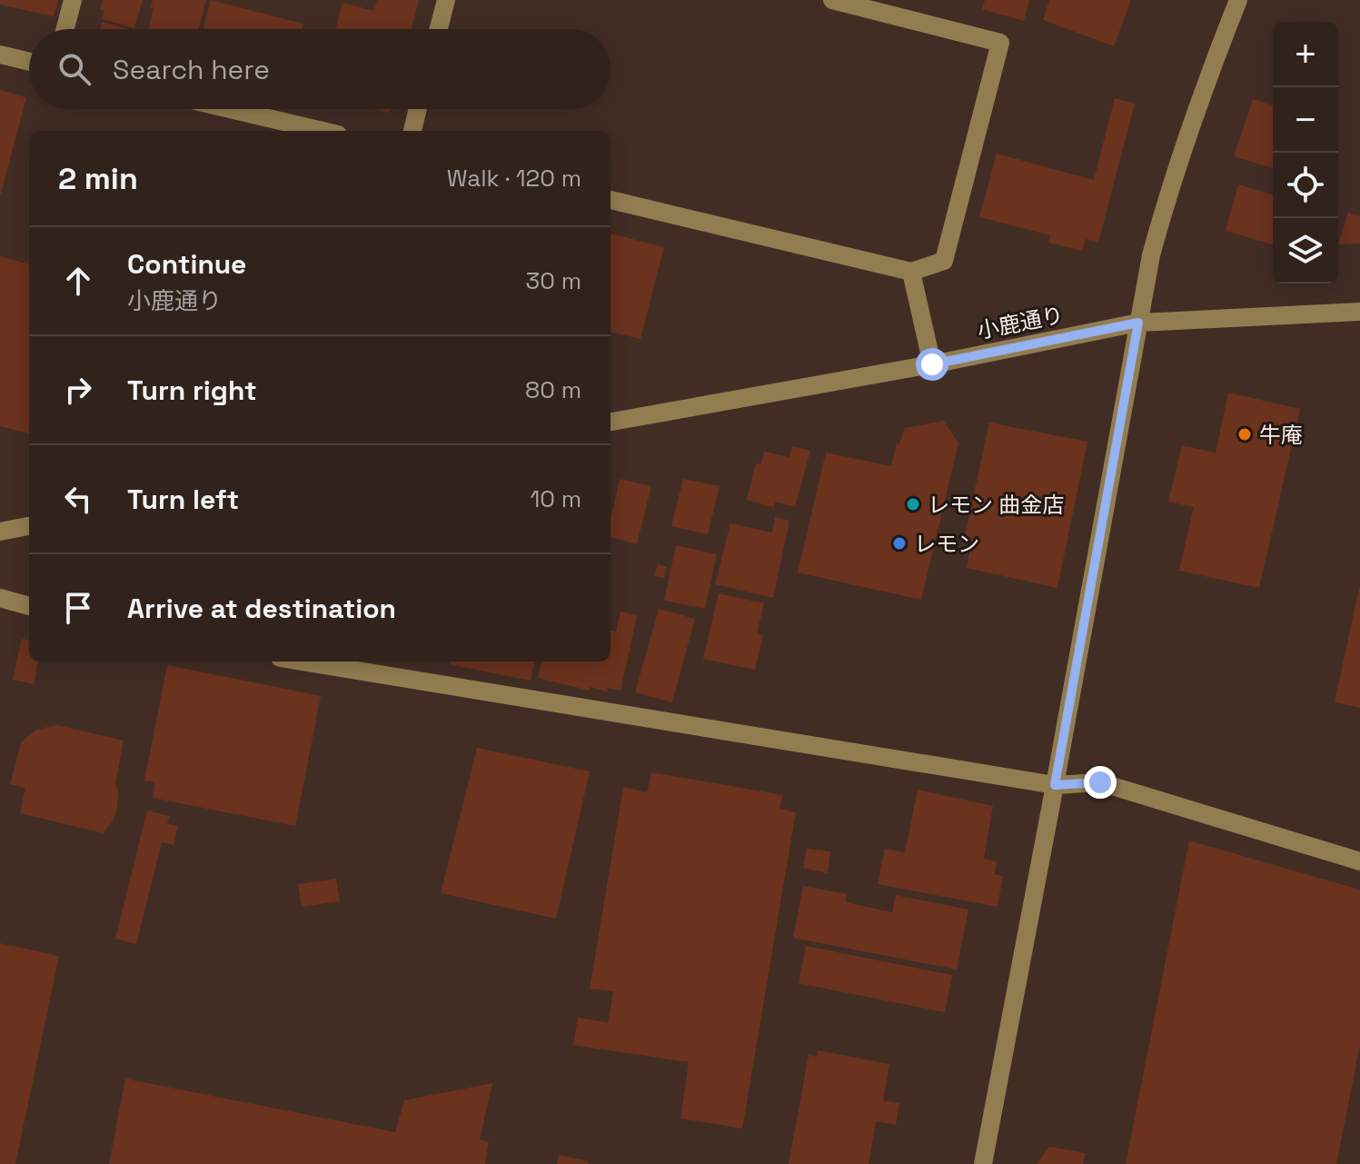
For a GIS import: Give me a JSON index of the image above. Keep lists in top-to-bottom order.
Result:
{
  "streets": {
    "street": ["小鹿通り"]
  },
  "places": ["牛庵", "レモン 曲金店", "レモン"],
  "page": {
    "map_buttons": ["+", "−"],
    "search": "Search here",
    "heading": ["2 min", "Walk · 120 m"],
    "list": [
      ["Continue", "小鹿通り", "30 m"],
      ["Turn right", "80 m"],
      ["Turn left", "10 m"],
      "Arrive at destination"
    ]
  }
}
